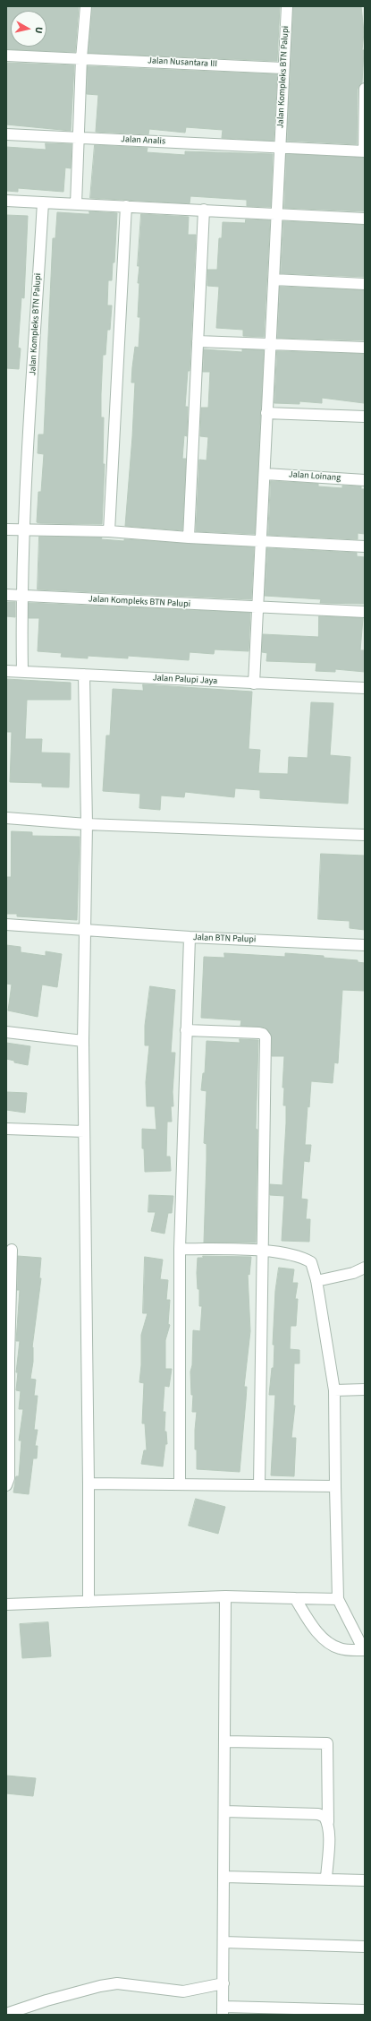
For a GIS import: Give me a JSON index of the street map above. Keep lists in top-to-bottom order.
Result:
{
  "streets": {
    "street": [
      "Jalan Nusantara III",
      "Jalan Kompleks BTN Palupi",
      "Jalan Analis",
      "Jalan Loinang",
      "Jalan Palupi Jaya",
      "Jalan BTN Palupi"
    ]
  },
  "crossings": [
    ["Jalan Nusantara III", "Jalan Kompleks BTN Palupi"],
    ["Jalan Kompleks BTN Palupi", "Jalan Analis"],
    ["Jalan Kompleks BTN Palupi", "Jalan Loinang"],
    ["Jalan Kompleks BTN Palupi", "Jalan Palupi Jaya"]
  ],
  "north": "right"
}
